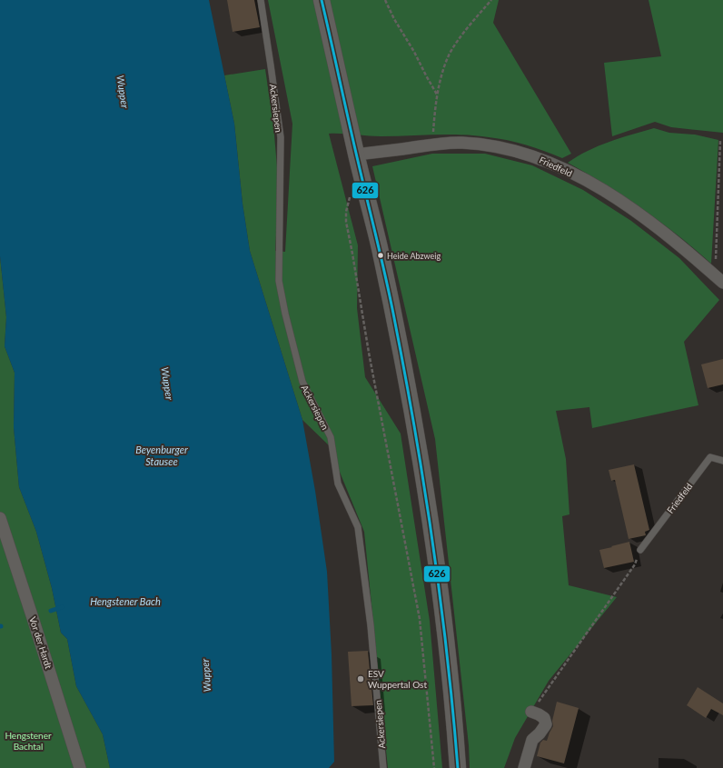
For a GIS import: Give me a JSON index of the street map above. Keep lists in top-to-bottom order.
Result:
{
  "streets": {
    "street": ["Friedfeld", "Vor der Hardt"],
    "lane": ["Ackersiepen"]
  },
  "water": ["Wupper", "Beyenburger Stausee", "Hengstener Bach"],
  "parks": ["Hengstener Bachtal"],
  "places": ["Heide Abzweig", "ESV Wuppertal Ost"],
  "lines": ["transit line 626"]
}
